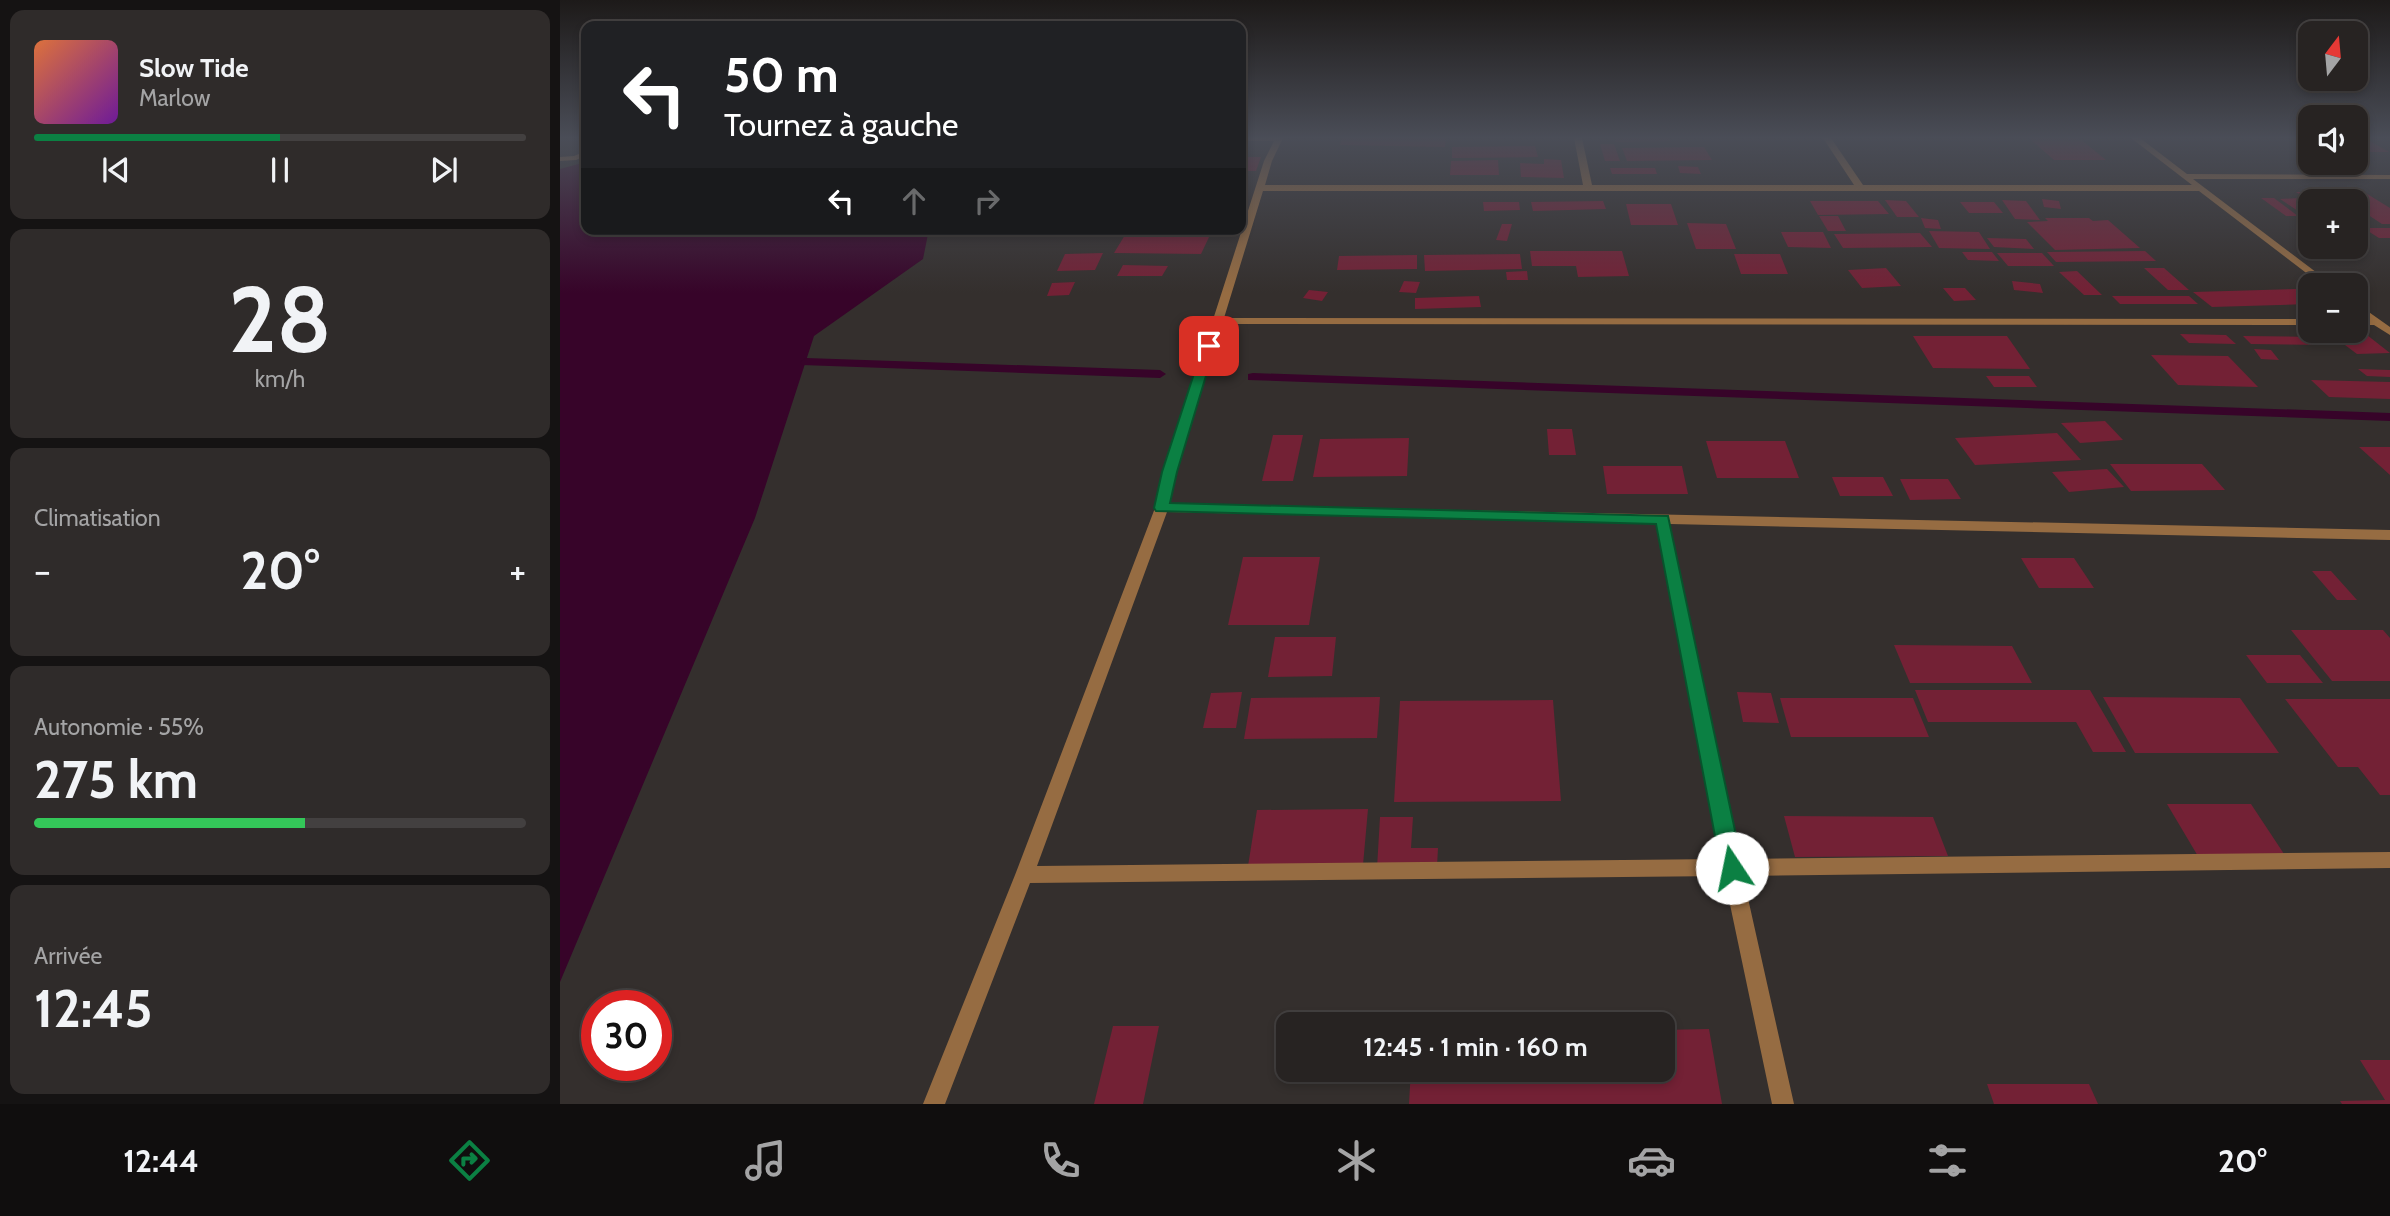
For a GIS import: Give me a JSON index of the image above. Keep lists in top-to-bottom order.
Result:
{
  "north": "top",
  "page": {
    "map_buttons": ["+", "−"],
    "turn": ["50 m", "Tournez à gauche"],
    "song": ["Slow Tide", "Marlow"],
    "tile": [
      ["28", "km/h"],
      "Climatisation",
      ["Autonomie · 55%", "275 km"],
      ["Arrivée", "12:45"]
    ],
    "heat": ["−", "20°", "+"],
    "limit": "30",
    "trip": "12:45 · 1 min · 160 m",
    "tabs": ["12:44", "20°"]
  }
}
